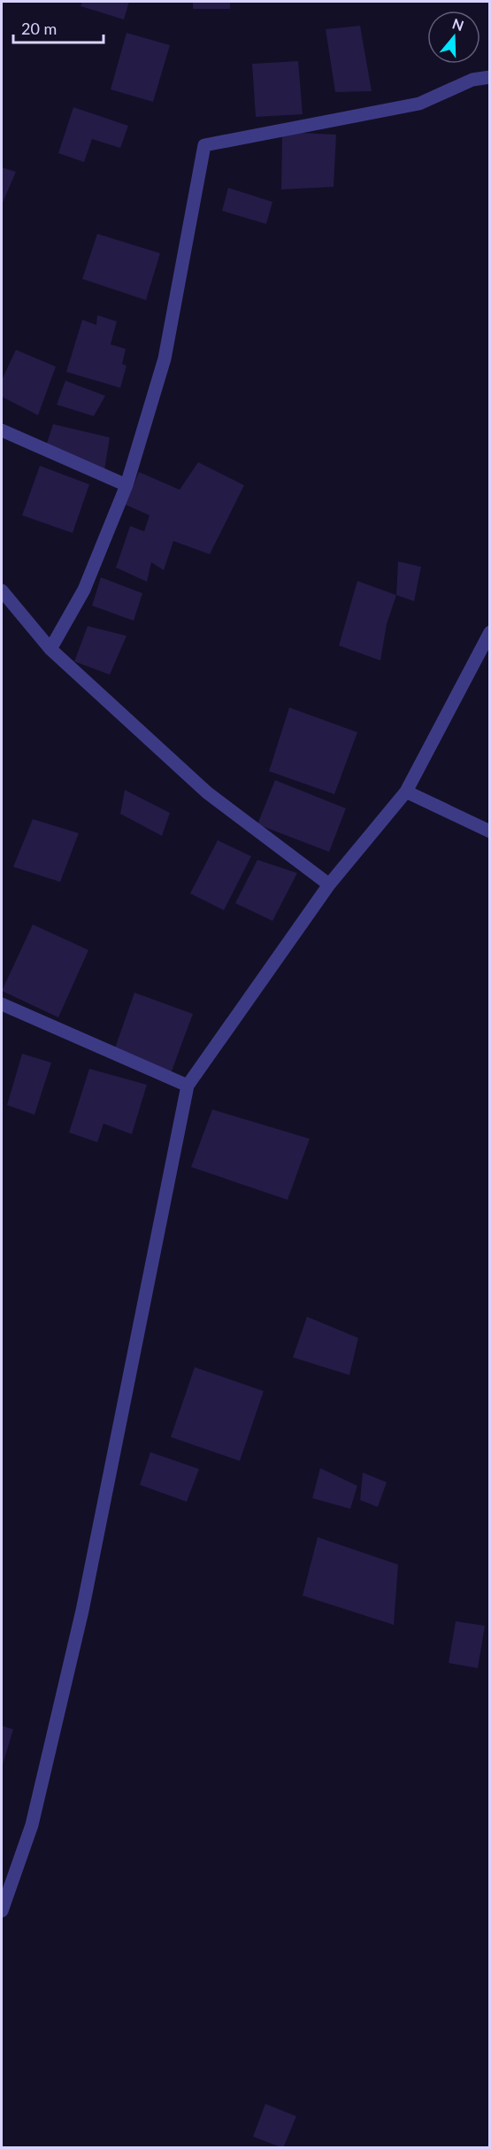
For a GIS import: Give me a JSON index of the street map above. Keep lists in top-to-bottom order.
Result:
{
  "scale_bar": "20 m",
  "north": "top"
}
